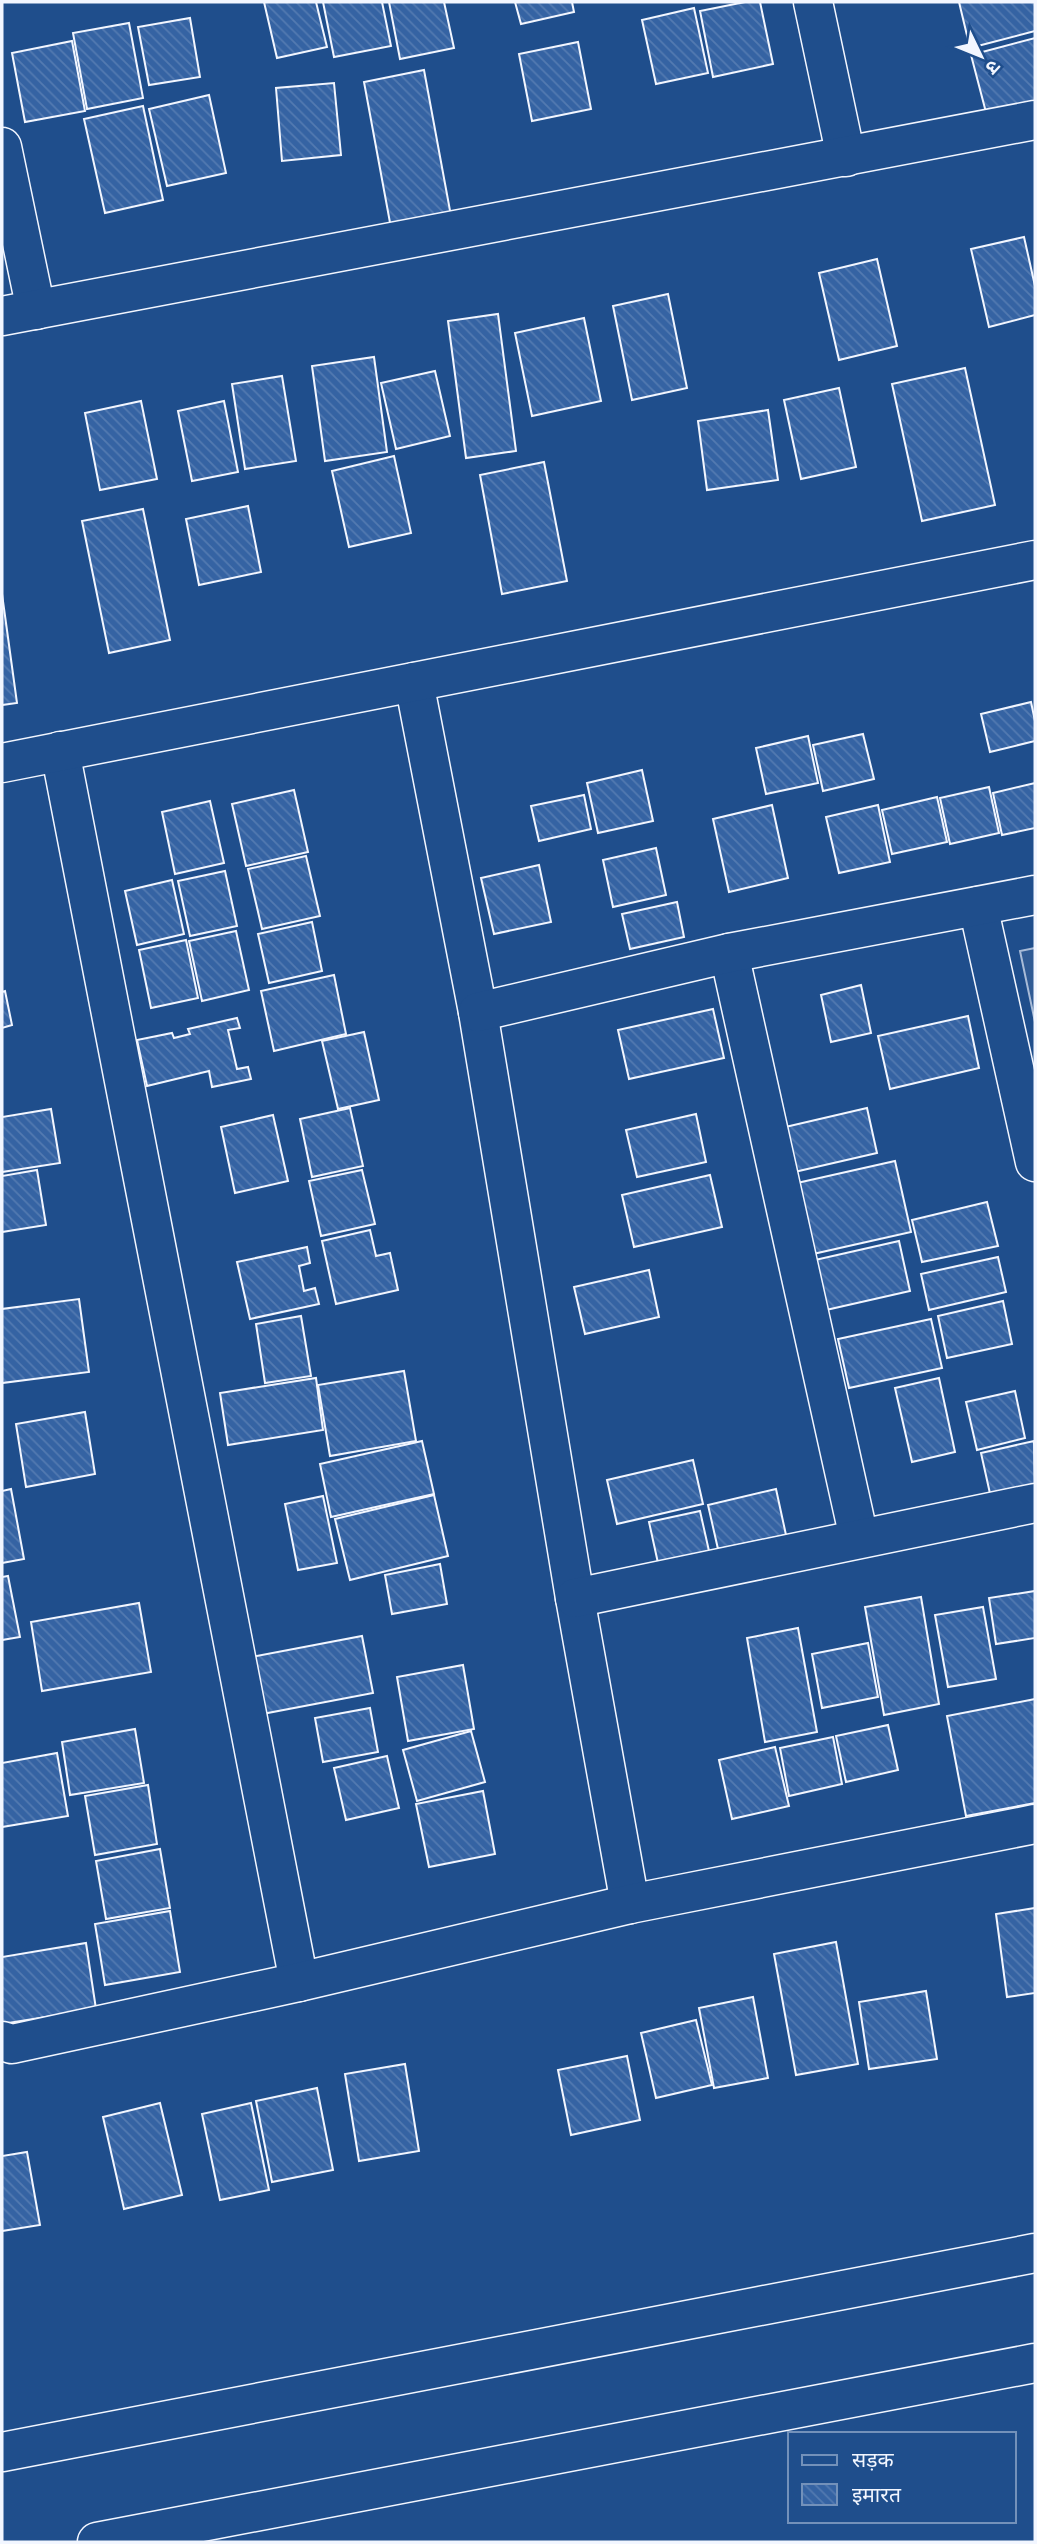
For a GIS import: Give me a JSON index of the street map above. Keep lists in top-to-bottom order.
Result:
{
  "legend": ["सड़क", "इमारत"],
  "north": "bottom right"
}
